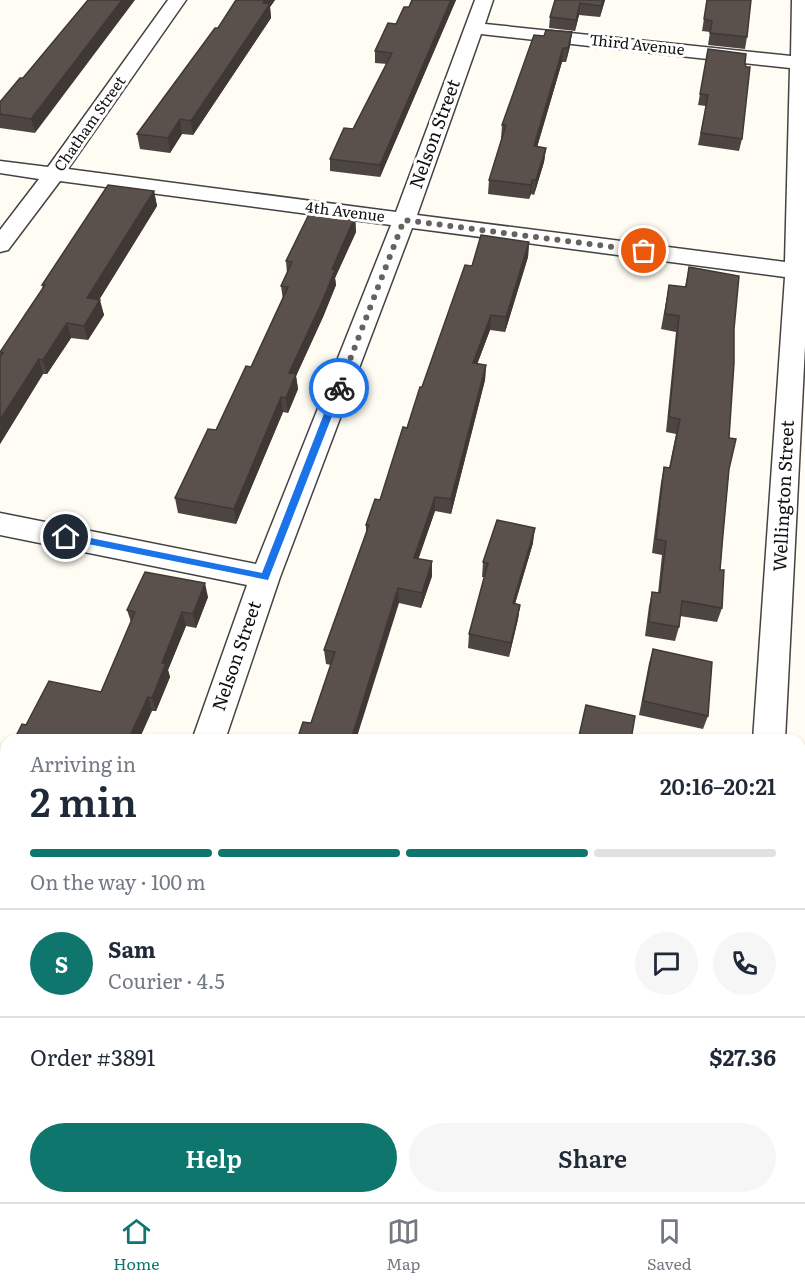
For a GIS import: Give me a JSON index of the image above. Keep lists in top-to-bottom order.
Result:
{
  "streets": {
    "street": [
      "Third Avenue",
      "Chatham Street",
      "Nelson Street",
      "4th Avenue",
      "Wellington Street"
    ]
  },
  "crossings": [
    ["Third Avenue", "Nelson Street"],
    ["Third Avenue", "Wellington Street"],
    ["Chatham Street", "4th Avenue"],
    ["Nelson Street", "4th Avenue"],
    ["4th Avenue", "Wellington Street"]
  ],
  "page": {
    "heading": ["2 min", "Arriving in", "20:16–20:21"],
    "panel": [
      "Sam",
      "Courier · 4.5",
      "Order #3891",
      "$27.36"
    ],
    "bar": "On the way · 100 m",
    "round": "S",
    "buttons": ["Help", "Share"],
    "tabs": ["Home", "Map", "Saved"]
  }
}
